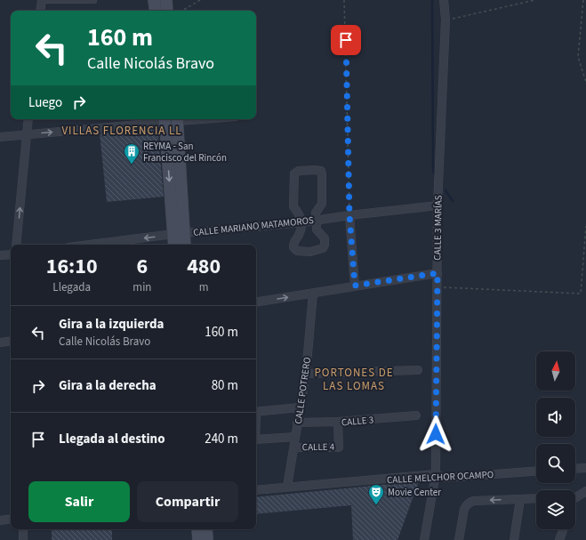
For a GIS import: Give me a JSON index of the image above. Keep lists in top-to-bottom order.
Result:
{
  "streets": {
    "street": [
      "CALLE MARIANO MATAMOROS",
      "CALLE 3 MARÍAS",
      "CALLE POTRERO",
      "CALLE 3",
      "CALLE 4",
      "CALLE MELCHOR OCAMPO"
    ]
  },
  "crossings": [
    ["CALLE MARIANO MATAMOROS", "CALLE 3 MARÍAS"],
    ["CALLE 3 MARÍAS", "CALLE MELCHOR OCAMPO"],
    ["CALLE POTRERO", "CALLE 3"],
    ["CALLE POTRERO", "CALLE 4"],
    ["CALLE POTRERO", "CALLE MELCHOR OCAMPO"],
    ["CALLE 3", "CALLE 4"]
  ],
  "districts": ["VILLAS FLORENCIA LL", "PORTONES DE LAS LOMAS"],
  "places": {
    "building": ["REYMA - San Francisco del Rincón"],
    "theatre": ["Movie Center"]
  },
  "north": "top",
  "page": {
    "turn": ["160 m", "Calle Nicolás Bravo"],
    "then": "Luego",
    "eta": [
      "16:10",
      "Llegada",
      "6",
      "min",
      "480",
      "m"
    ],
    "list": [
      {
        "name": "Gira a la izquierda",
        "note": "Calle Nicolás Bravo",
        "value": "160 m"
      },
      {
        "name": "Gira a la derecha",
        "value": "80 m"
      },
      {
        "name": "Llegada al destino",
        "value": "240 m"
      }
    ],
    "buttons": ["Salir", "Compartir"]
  }
}
